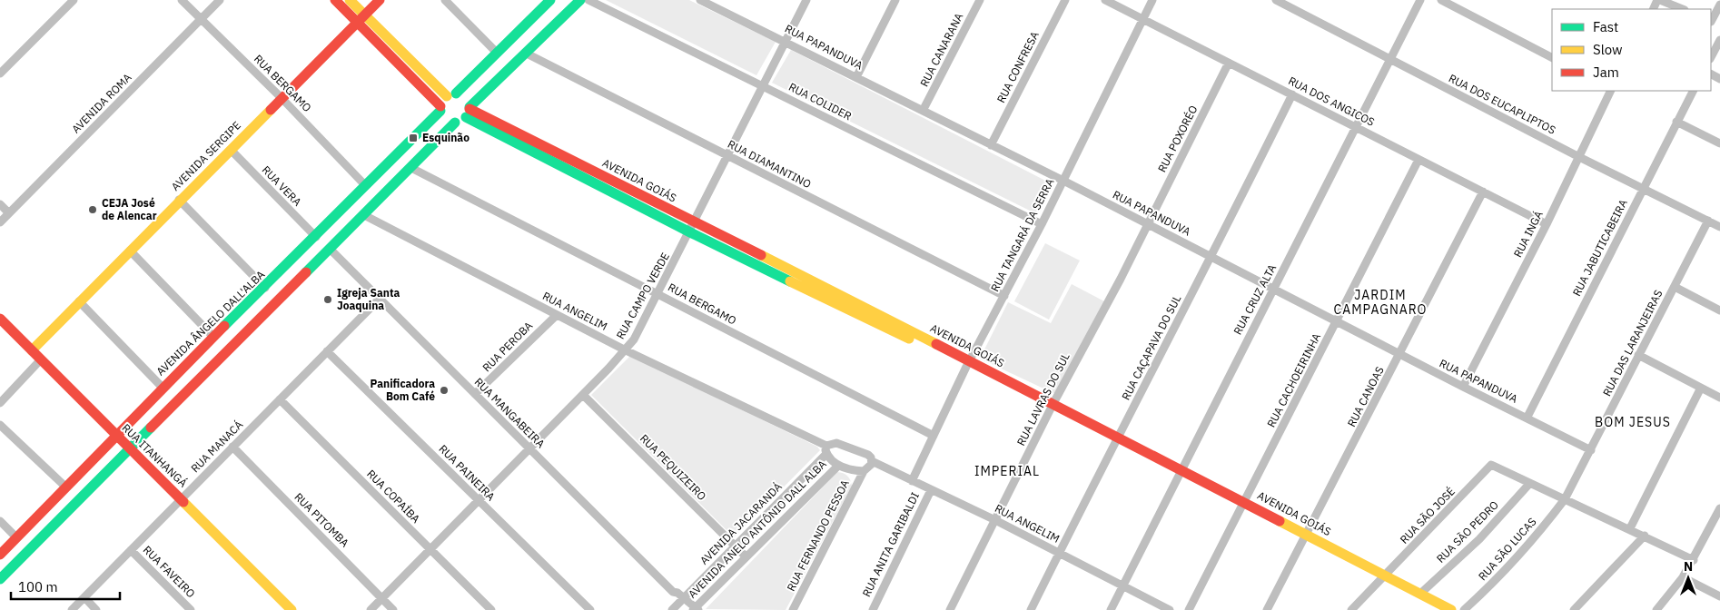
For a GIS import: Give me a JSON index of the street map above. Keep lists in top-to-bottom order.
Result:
{
  "streets": {
    "street": [
      "RUA PAPANDUVA",
      "RUA CANARANA",
      "RUA CONFRESA",
      "RUA BERGAMO",
      "RUA COLIDER",
      "RUA DOS ANGICOS",
      "AVENIDA ROMA",
      "RUA DOS EUCAPLIPTOS",
      "RUA POXORÉO",
      "AVENIDA SERGIPE",
      "RUA DIAMANTINO",
      "AVENIDA GOIÁS",
      "RUA VERA",
      "RUA INGÁ",
      "RUA TANGARÁ DA SERRA",
      "RUA JABUTICABEIRA",
      "RUA CAMPO VERDE",
      "RUA CRUZ ALTA",
      "RUA ANGELIM",
      "AVENIDA ÂNGELO DALL'ALBA",
      "RUA DAS LARANJEIRAS",
      "RUA PEROBA",
      "RUA CAÇAPAVA DO SUL",
      "RUA CACHOEIRINHA",
      "RUA CANOAS",
      "RUA LAVRAS DO SUL",
      "RUA MANGABEIRA",
      "RUA MANACÁ",
      "RUA ITANHANGÁ",
      "RUA PEQUIZEIRO",
      "RUA PAINEIRA",
      "RUA COPAÍBA",
      "RUA SÃO JOSÉ",
      "RUA PITOMBA",
      "AVENIDA JACARANDÁ",
      "AVENIDA ANELO ANTÔNIO DALL ALBA",
      "RUA SÃO PEDRO",
      "RUA FERNANDO PESSOA",
      "RUA ANITA GARIBALDI",
      "RUA SÃO LUCAS",
      "RUA FAVEIRO"
    ]
  },
  "crossings": [
    ["RUA PAPANDUVA", "RUA CANARANA"],
    ["RUA PAPANDUVA", "RUA CONFRESA"],
    ["RUA PAPANDUVA", "RUA POXORÉO"],
    ["RUA PAPANDUVA", "RUA INGÁ"],
    ["RUA PAPANDUVA", "RUA TANGARÁ DA SERRA"],
    ["RUA PAPANDUVA", "RUA JABUTICABEIRA"],
    ["RUA PAPANDUVA", "RUA CAMPO VERDE"],
    ["RUA PAPANDUVA", "RUA CRUZ ALTA"],
    ["RUA PAPANDUVA", "RUA DAS LARANJEIRAS"],
    ["RUA PAPANDUVA", "RUA CAÇAPAVA DO SUL"],
    ["RUA PAPANDUVA", "RUA CACHOEIRINHA"],
    ["RUA PAPANDUVA", "RUA CANOAS"],
    ["RUA PAPANDUVA", "RUA LAVRAS DO SUL"],
    ["RUA BERGAMO", "AVENIDA ROMA"],
    ["RUA BERGAMO", "AVENIDA SERGIPE"],
    ["RUA BERGAMO", "RUA TANGARÁ DA SERRA"],
    ["RUA BERGAMO", "RUA CAMPO VERDE"],
    ["RUA BERGAMO", "AVENIDA ÂNGELO DALL'ALBA"],
    ["RUA COLIDER", "RUA TANGARÁ DA SERRA"],
    ["RUA COLIDER", "RUA CAMPO VERDE"],
    ["RUA DOS ANGICOS", "RUA POXORÉO"],
    ["RUA DOS ANGICOS", "RUA INGÁ"],
    ["RUA DOS ANGICOS", "RUA TANGARÁ DA SERRA"],
    ["RUA DOS ANGICOS", "RUA CRUZ ALTA"],
    ["RUA DOS ANGICOS", "RUA CAÇAPAVA DO SUL"],
    ["RUA DOS ANGICOS", "RUA CACHOEIRINHA"],
    ["RUA DOS ANGICOS", "RUA CANOAS"],
    ["RUA DOS EUCAPLIPTOS", "RUA INGÁ"],
    ["RUA DOS EUCAPLIPTOS", "RUA JABUTICABEIRA"],
    ["RUA DOS EUCAPLIPTOS", "RUA CRUZ ALTA"],
    ["RUA DOS EUCAPLIPTOS", "RUA DAS LARANJEIRAS"],
    ["RUA POXORÉO", "RUA LAVRAS DO SUL"],
    ["AVENIDA SERGIPE", "RUA VERA"],
    ["AVENIDA SERGIPE", "RUA ITANHANGÁ"],
    ["RUA DIAMANTINO", "RUA TANGARÁ DA SERRA"],
    ["RUA DIAMANTINO", "RUA CAMPO VERDE"],
    ["AVENIDA GOIÁS", "RUA TANGARÁ DA SERRA"],
    ["AVENIDA GOIÁS", "RUA CAMPO VERDE"],
    ["AVENIDA GOIÁS", "RUA CRUZ ALTA"],
    ["AVENIDA GOIÁS", "AVENIDA ÂNGELO DALL'ALBA"],
    ["AVENIDA GOIÁS", "RUA CAÇAPAVA DO SUL"],
    ["AVENIDA GOIÁS", "RUA CACHOEIRINHA"],
    ["AVENIDA GOIÁS", "RUA CANOAS"],
    ["AVENIDA GOIÁS", "RUA LAVRAS DO SUL"],
    ["AVENIDA GOIÁS", "RUA SÃO JOSÉ"],
    ["AVENIDA GOIÁS", "RUA SÃO PEDRO"],
    ["RUA VERA", "AVENIDA ÂNGELO DALL'ALBA"],
    ["RUA TANGARÁ DA SERRA", "RUA ANGELIM"],
    ["RUA CAMPO VERDE", "RUA ANGELIM"],
    ["RUA CAMPO VERDE", "RUA MANGABEIRA"],
    ["RUA CAMPO VERDE", "RUA PEQUIZEIRO"],
    ["RUA CAMPO VERDE", "RUA PAINEIRA"],
    ["RUA CAMPO VERDE", "RUA COPAÍBA"],
    ["RUA CAMPO VERDE", "RUA PITOMBA"],
    ["RUA CRUZ ALTA", "RUA ANGELIM"],
    ["RUA ANGELIM", "RUA PEROBA"],
    ["RUA ANGELIM", "RUA CAÇAPAVA DO SUL"],
    ["RUA ANGELIM", "RUA LAVRAS DO SUL"],
    ["RUA ANGELIM", "AVENIDA JACARANDÁ"],
    ["RUA ANGELIM", "RUA FERNANDO PESSOA"],
    ["RUA ANGELIM", "RUA ANITA GARIBALDI"],
    ["AVENIDA ÂNGELO DALL'ALBA", "RUA ITANHANGÁ"],
    ["RUA DAS LARANJEIRAS", "RUA SÃO LUCAS"],
    ["RUA PEROBA", "RUA MANGABEIRA"],
    ["RUA MANGABEIRA", "RUA MANACÁ"],
    ["RUA MANACÁ", "RUA ITANHANGÁ"],
    ["RUA MANACÁ", "RUA PAINEIRA"],
    ["RUA MANACÁ", "RUA COPAÍBA"],
    ["RUA MANACÁ", "RUA PITOMBA"],
    ["RUA MANACÁ", "RUA FAVEIRO"],
    ["RUA PEQUIZEIRO", "AVENIDA JACARANDÁ"],
    ["RUA PEQUIZEIRO", "AVENIDA ANELO ANTÔNIO DALL ALBA"],
    ["RUA SÃO JOSÉ", "RUA SÃO PEDRO"]
  ],
  "districts": ["JARDIM CAMPAGNARO", "BOM JESUS", "IMPERIAL"],
  "places": {
    "transit": ["Esquinão"],
    "other": ["CEJA José de Alencar", "Igreja Santa Joaquina", "Panificadora Bom Café"]
  },
  "legend": ["Fast", "Slow", "Jam"],
  "scale_bar": "100 m",
  "north": "top"
}
